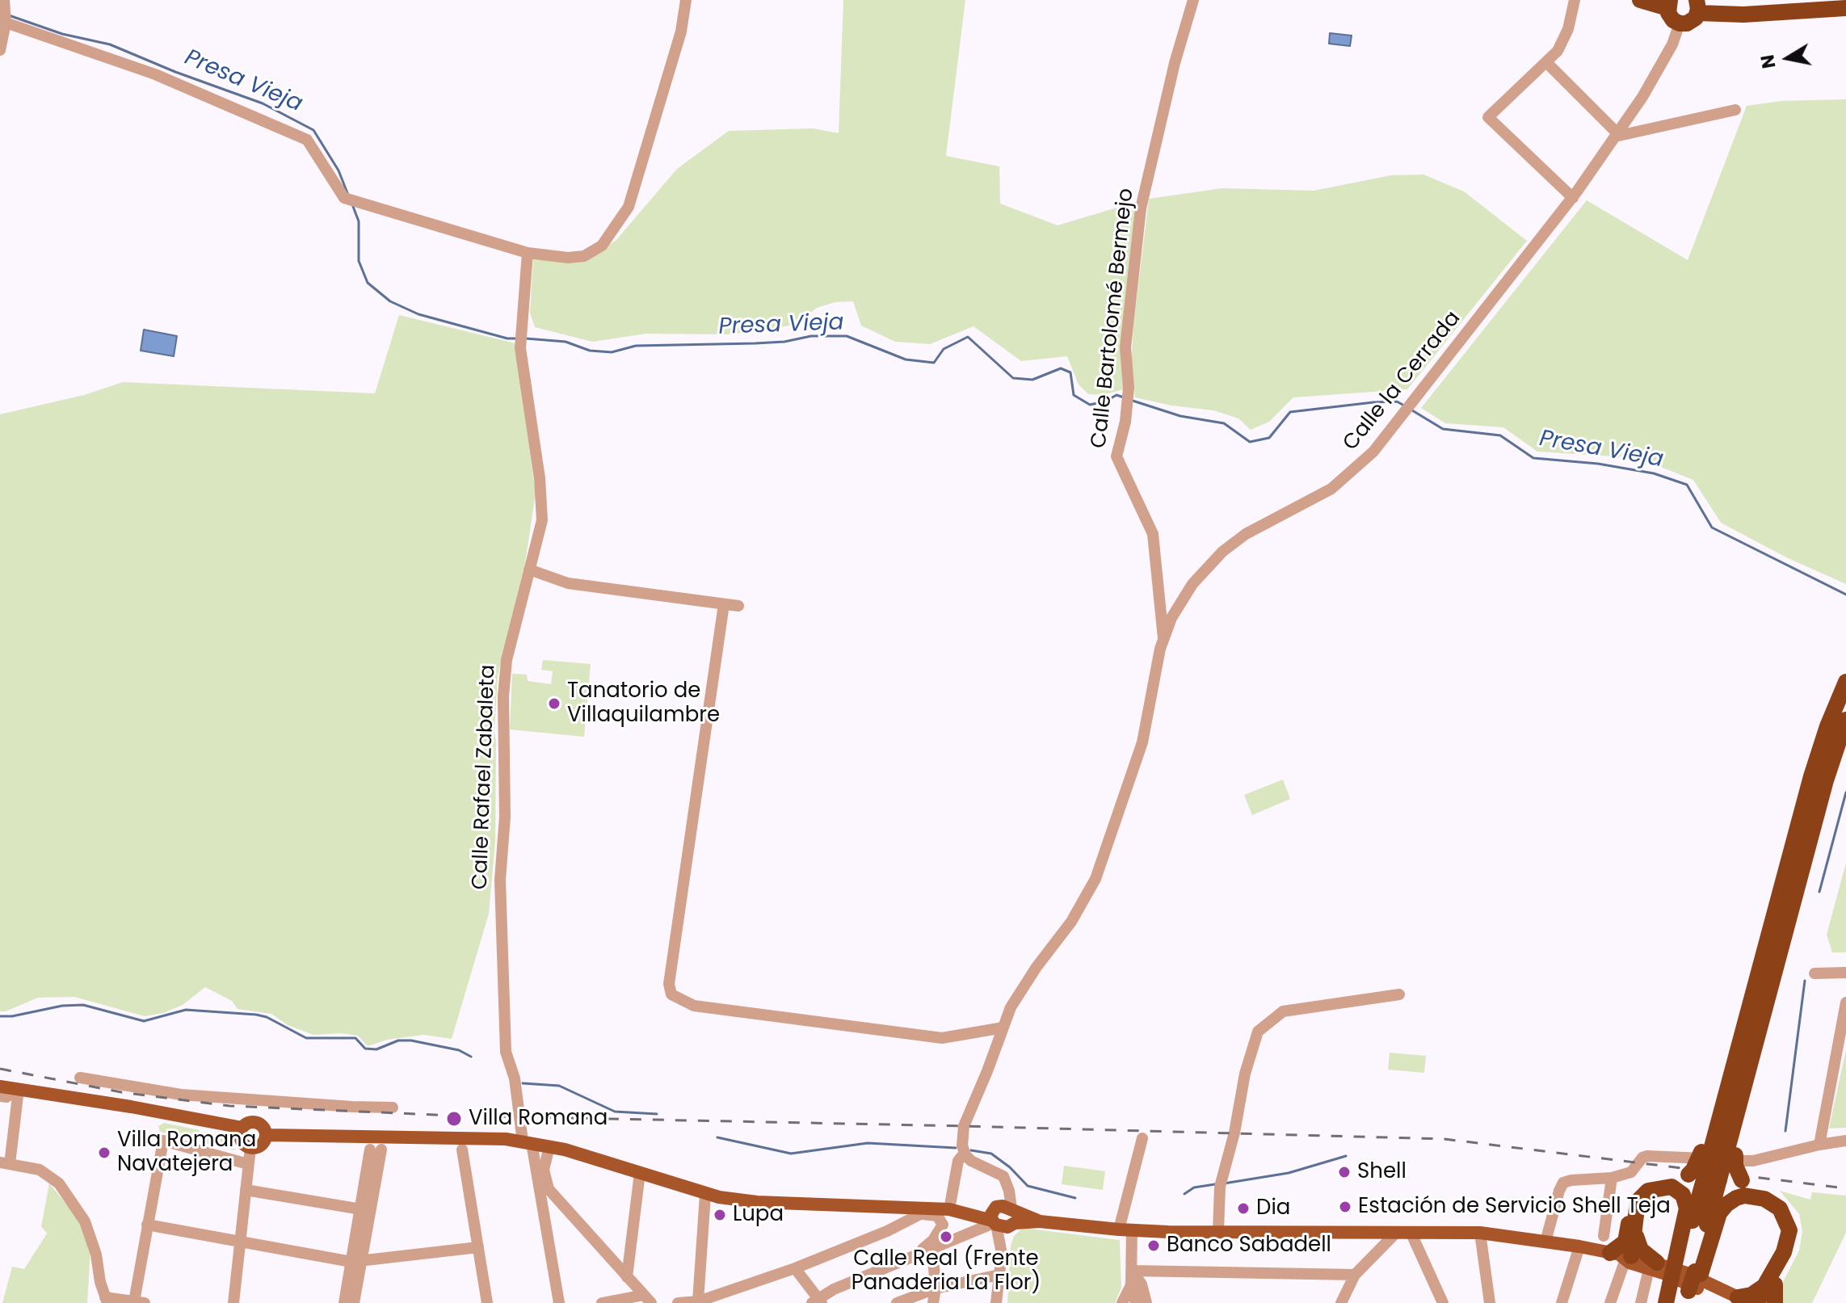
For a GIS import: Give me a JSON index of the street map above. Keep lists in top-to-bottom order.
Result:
{
  "streets": {
    "street": ["Calle Bartolomé Bermejo", "Calle la Cerrada", "Calle Rafael Zabaleta"]
  },
  "crossings": [
    ["Calle Bartolomé Bermejo", "Calle la Cerrada"]
  ],
  "water": ["Presa Vieja"],
  "places": [
    "Tanatorio de Villaquilambre",
    "Villa Romana",
    "Villa Romana Navatejera",
    "Shell",
    "Estación de Servicio Shell Teja",
    "Dia",
    "Lupa",
    "Calle Real (Frente Panaderia La Flor)",
    "Banco Sabadell"
  ],
  "north": "left"
}
